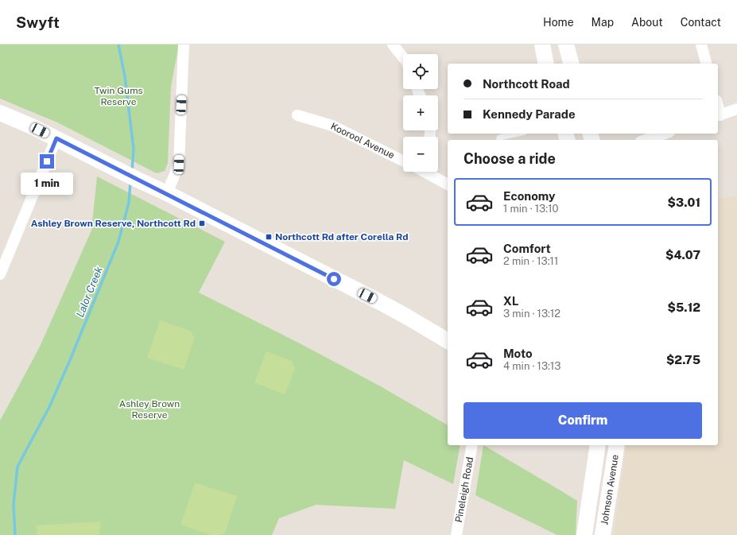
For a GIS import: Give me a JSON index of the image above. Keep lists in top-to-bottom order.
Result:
{
  "streets": {
    "street": ["Koorool Avenue", "Pineleigh Road", "Johnson Avenue"]
  },
  "water": ["Lalor Creek"],
  "parks": ["Twin Gums Reserve", "Ashley Brown Reserve"],
  "places": {
    "transit": ["Ashley Brown Reserve, Northcott Rd", "Northcott Rd after Corella Rd"]
  },
  "page": {
    "header": "Swyft",
    "nav": [
      "Home",
      "Map",
      "About",
      "Contact"
    ],
    "map_buttons": ["+", "−"],
    "banner": ["Northcott Road", "Kennedy Parade"],
    "heading": "Choose a ride",
    "bubble": "1 min",
    "list": [
      {
        "name": "Economy",
        "note": "1 min · 13:10",
        "value": "$3.01"
      },
      {
        "name": "Comfort",
        "note": "2 min · 13:11",
        "value": "$4.07"
      },
      {
        "name": "XL",
        "note": "3 min · 13:12",
        "value": "$5.12"
      },
      {
        "name": "Moto",
        "note": "4 min · 13:13",
        "value": "$2.75"
      }
    ],
    "buttons": "Confirm"
  }
}
